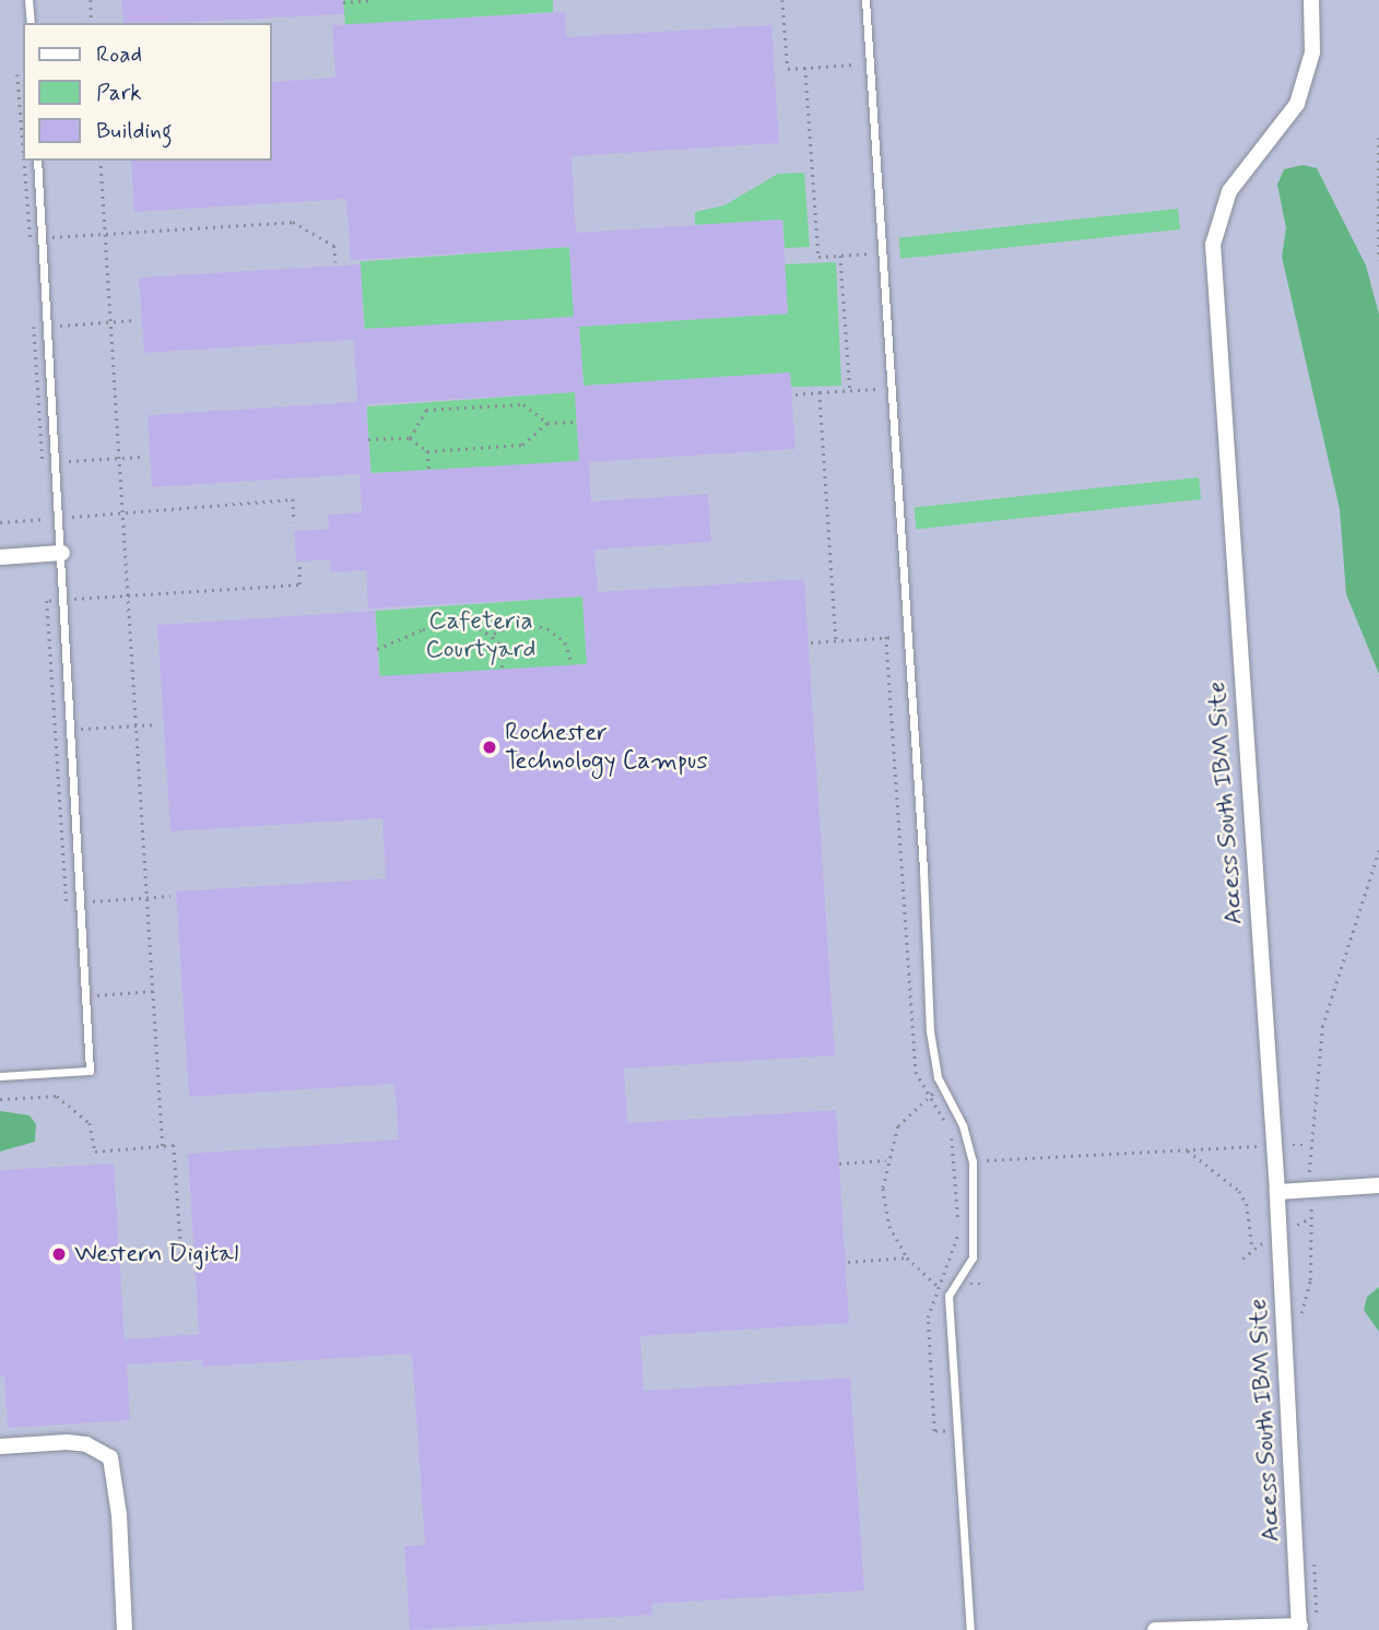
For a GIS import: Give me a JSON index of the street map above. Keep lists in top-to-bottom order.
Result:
{
  "streets": {
    "street": ["Access South IBM Site"]
  },
  "parks": ["Cafeteria Courtyard"],
  "places": ["Rochester Technology Campus", "Western Digital"],
  "legend": ["Road", "Park", "Building"]
}
